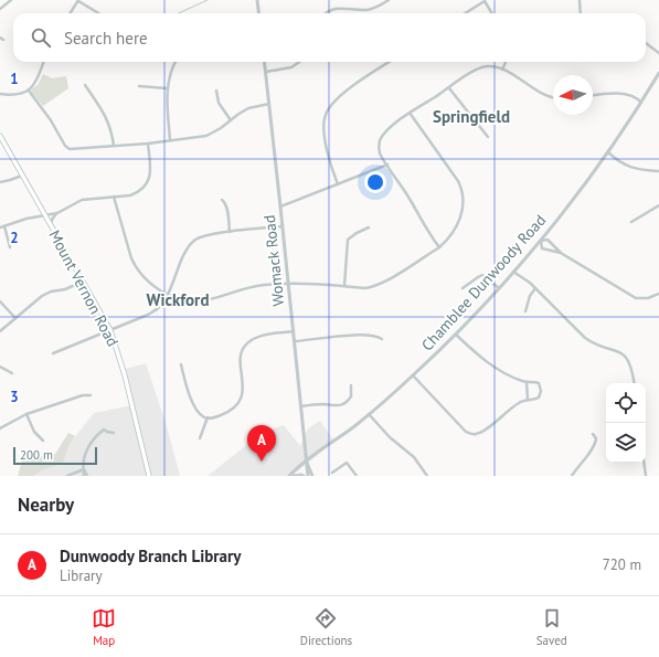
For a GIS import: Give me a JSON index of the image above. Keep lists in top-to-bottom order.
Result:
{
  "streets": {
    "main road": ["Mount Vernon Road"],
    "street": ["Womack Road", "Chamblee Dunwoody Road"]
  },
  "crossings": [
    ["Womack Road", "Chamblee Dunwoody Road"]
  ],
  "districts": ["Springfield", "Wickford"],
  "scale_bar": "200 m",
  "north": "left",
  "page": {
    "search": "Search here",
    "pins": "A",
    "scale": "200 m",
    "heading": "Nearby",
    "list": [
      {
        "mark": "A",
        "name": "Dunwoody Branch Library",
        "note": "Library",
        "value": "720 m"
      }
    ],
    "nav": ["Map", "Directions", "Saved"]
  },
  "grid": {
    "rows": ["1", "2", "3"]
  }
}
